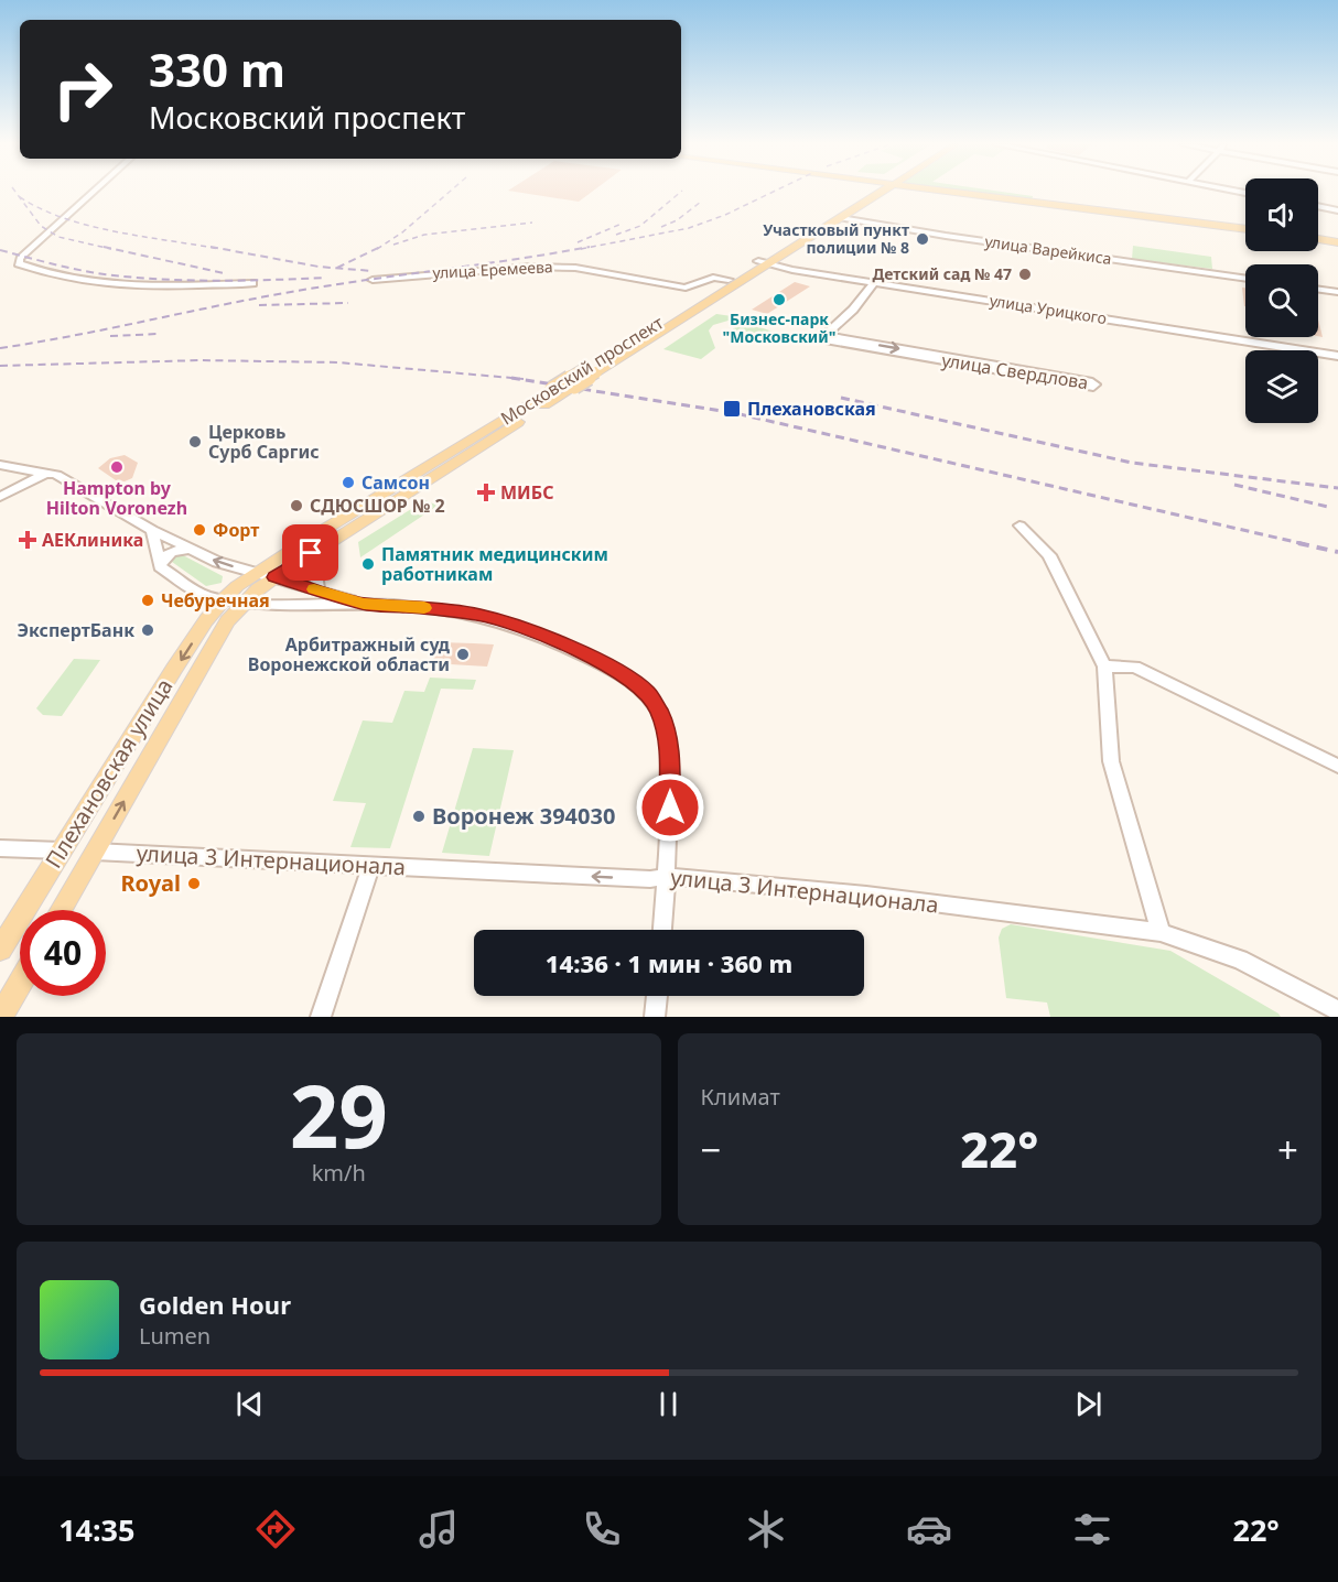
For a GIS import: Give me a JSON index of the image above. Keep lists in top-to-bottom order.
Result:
{
  "streets": {
    "main road": ["Московский проспект", "Плехановская улица"],
    "street": [
      "улица Варейкиса",
      "улица Еремеева",
      "улица Урицкого",
      "улица Свердлова",
      "улица 3 Интернационала"
    ]
  },
  "crossings": [
    ["улица Варейкиса", "Московский проспект"],
    ["улица Еремеева", "Московский проспект"],
    ["улица Урицкого", "Московский проспект"],
    ["Московский проспект", "Плехановская улица"],
    ["Плехановская улица", "улица 3 Интернационала"]
  ],
  "places": {
    "other": [
      "Участковый пункт полиции № 8",
      "Детский сад № 47",
      "Бизнес-парк \"Московский\"",
      "Церковь Сурб Саргис",
      "Hampton by Hilton Voronezh",
      "Самсон",
      "СДЮСШОР № 2",
      "Форт",
      "Памятник медицинским работникам",
      "Чебуречная",
      "ЭкспертБанк",
      "Арбитражный суд Воронежской области",
      "Воронеж 394030",
      "Royal"
    ],
    "transit": ["Плехановская"],
    "health": ["МИБС", "АЕКлиника"]
  },
  "page": {
    "turn": ["330 m", "Московский проспект"],
    "limit": "40",
    "trip": "14:36 · 1 мин · 360 m",
    "tile": [
      ["29", "km/h"],
      "Климат"
    ],
    "heat": ["−", "22°", "+"],
    "song": ["Golden Hour", "Lumen"],
    "tabs": ["14:35", "22°"]
  }
}
